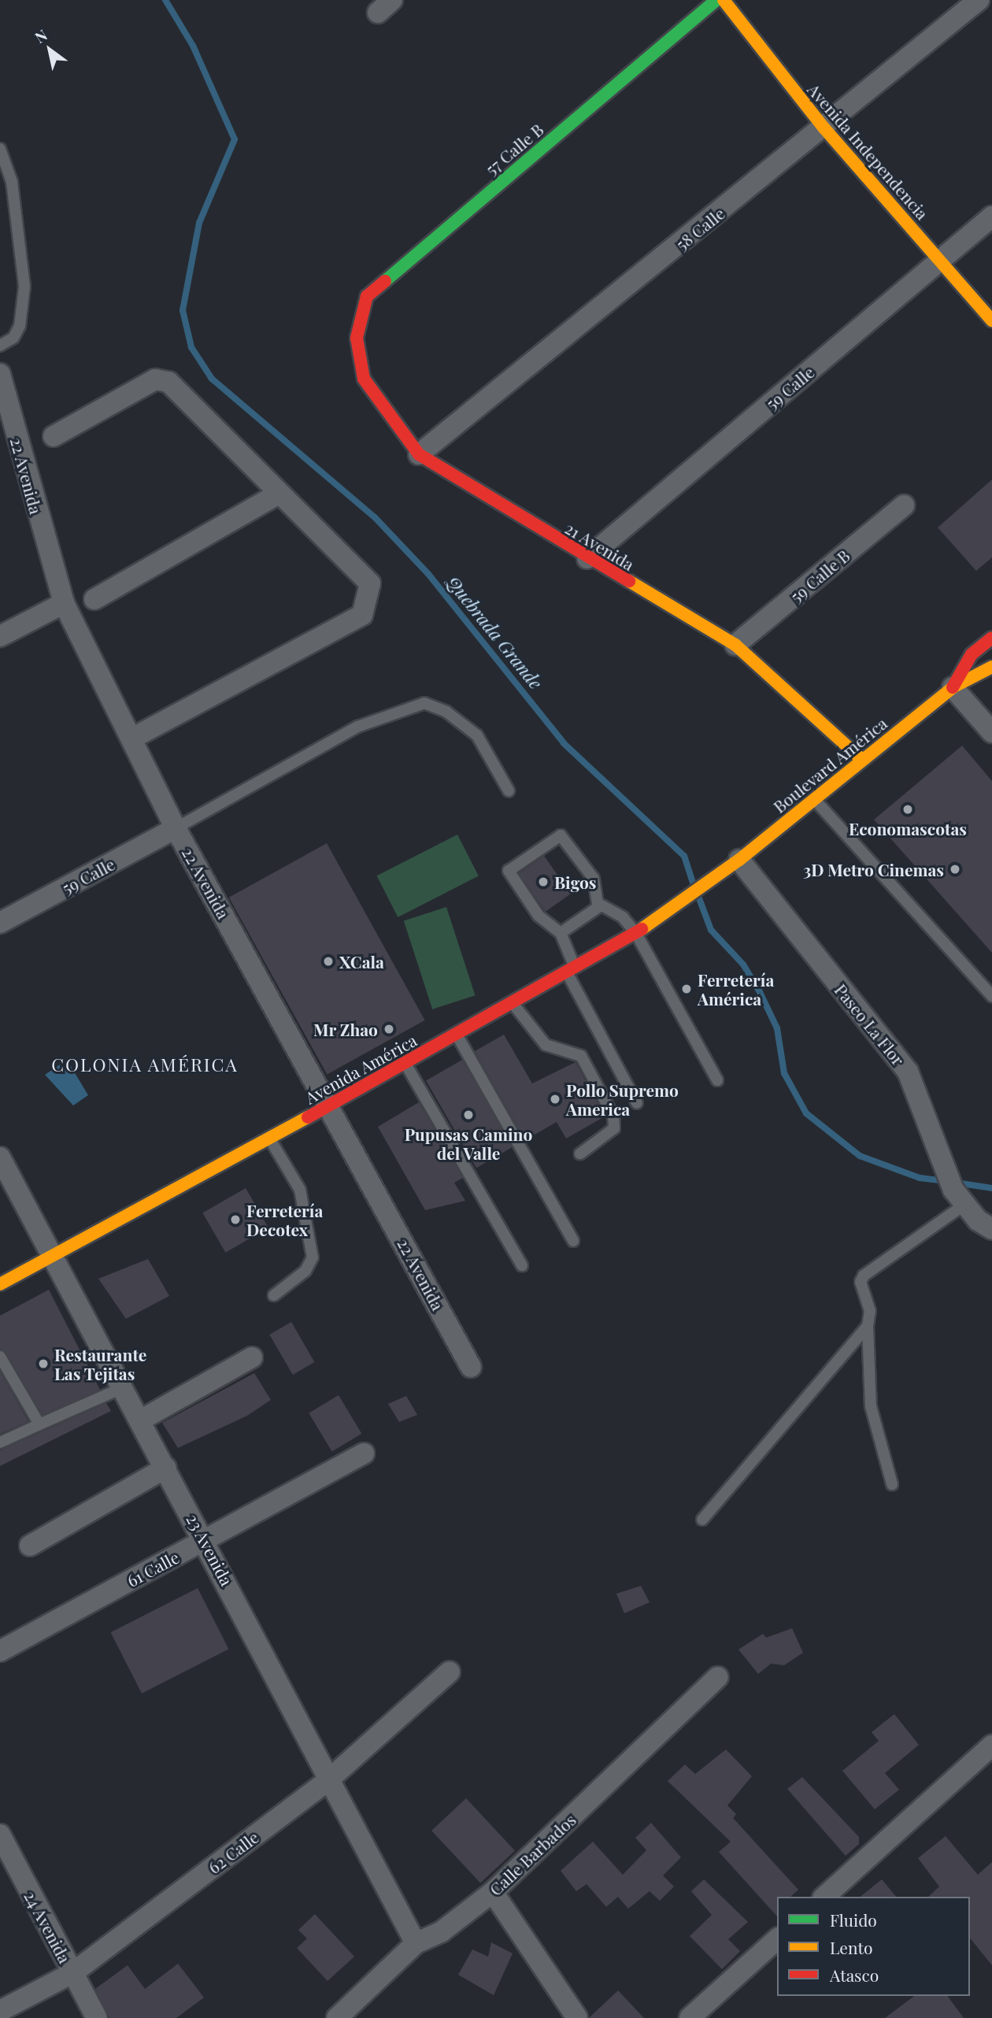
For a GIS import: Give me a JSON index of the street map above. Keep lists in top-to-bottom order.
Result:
{
  "streets": {
    "street": [
      "57 Calle B",
      "Avenida Independencia",
      "58 Calle",
      "59 Calle",
      "22 Avenida",
      "21 Avenida",
      "59 Calle B",
      "Boulevard América",
      "Paseo La Flor",
      "Avenida América",
      "23 Avenida",
      "61 Calle",
      "62 Calle",
      "Calle Barbados",
      "24 Avenida"
    ]
  },
  "crossings": [
    ["57 Calle B", "21 Avenida"],
    ["Avenida Independencia", "58 Calle"],
    ["Avenida Independencia", "59 Calle"],
    ["58 Calle", "21 Avenida"],
    ["59 Calle", "22 Avenida"],
    ["59 Calle", "21 Avenida"],
    ["22 Avenida", "Avenida América"],
    ["21 Avenida", "59 Calle B"],
    ["21 Avenida", "Boulevard América"],
    ["Boulevard América", "Paseo La Flor"],
    ["Boulevard América", "Avenida América"],
    ["Paseo La Flor", "Avenida América"],
    ["Avenida América", "23 Avenida"],
    ["23 Avenida", "61 Calle"],
    ["23 Avenida", "62 Calle"],
    ["23 Avenida", "Calle Barbados"],
    ["62 Calle", "24 Avenida"]
  ],
  "districts": ["COLONIA AMÉRICA"],
  "water": ["Quebrada Grande"],
  "places": [
    "Economascotas",
    "3D Metro Cinemas",
    "Bigos",
    "XCala",
    "Ferretería América",
    "Mr Zhao",
    "Pollo Supremo America",
    "Pupusas Camino del Valle",
    "Ferretería Decotex",
    "Restaurante Las Tejitas"
  ],
  "legend": ["Fluido", "Lento", "Atasco"],
  "north": "top left"
}
